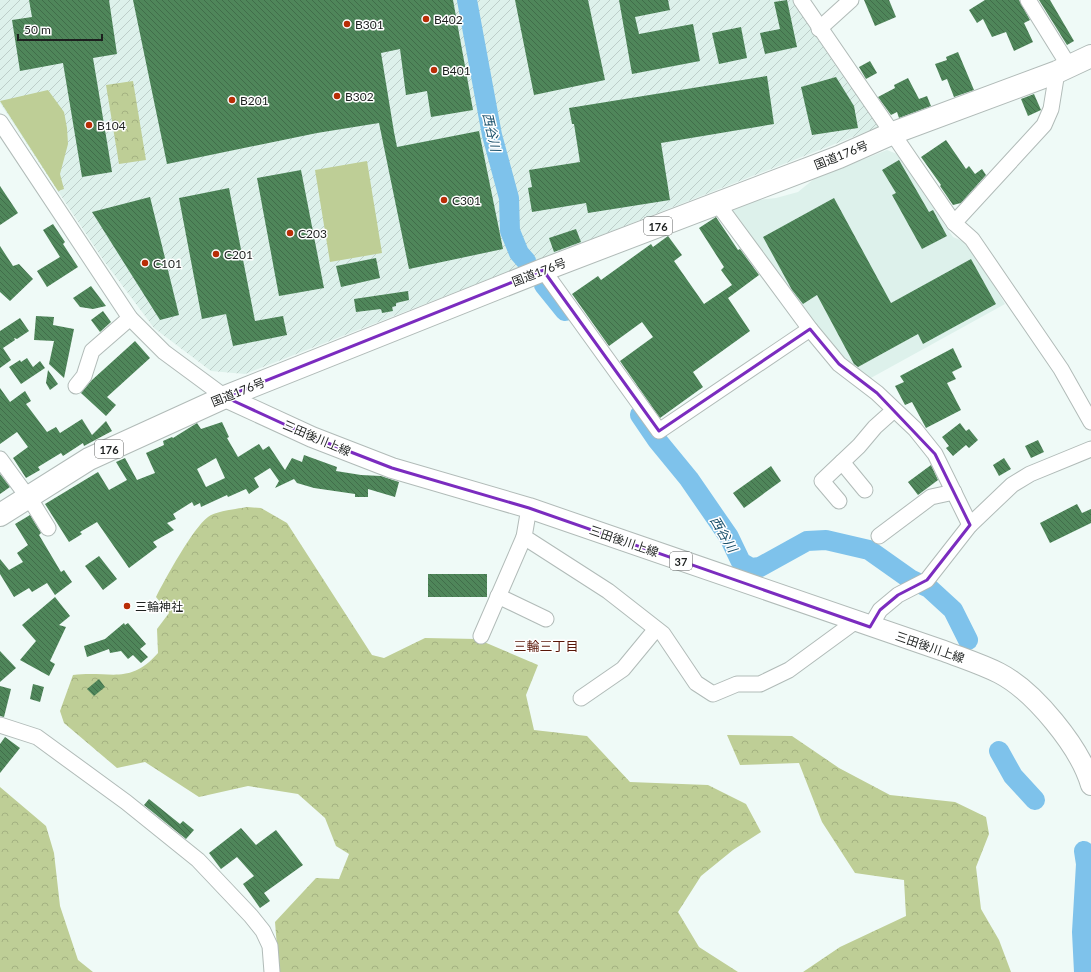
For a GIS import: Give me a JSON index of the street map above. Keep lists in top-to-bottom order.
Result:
{
  "streets": {
    "highway": ["国道176号", "176"],
    "main road": ["三田後川上線", "37"]
  },
  "crossings": [
    ["国道176号", "三田後川上線"]
  ],
  "districts": ["三輪三丁目"],
  "water": ["西谷川"],
  "places": [
    "B402",
    "B301",
    "B401",
    "B302",
    "B201",
    "B104",
    "C301",
    "C203",
    "C201",
    "C101",
    "三輪神社"
  ],
  "scale_bar": "50 m"
}
